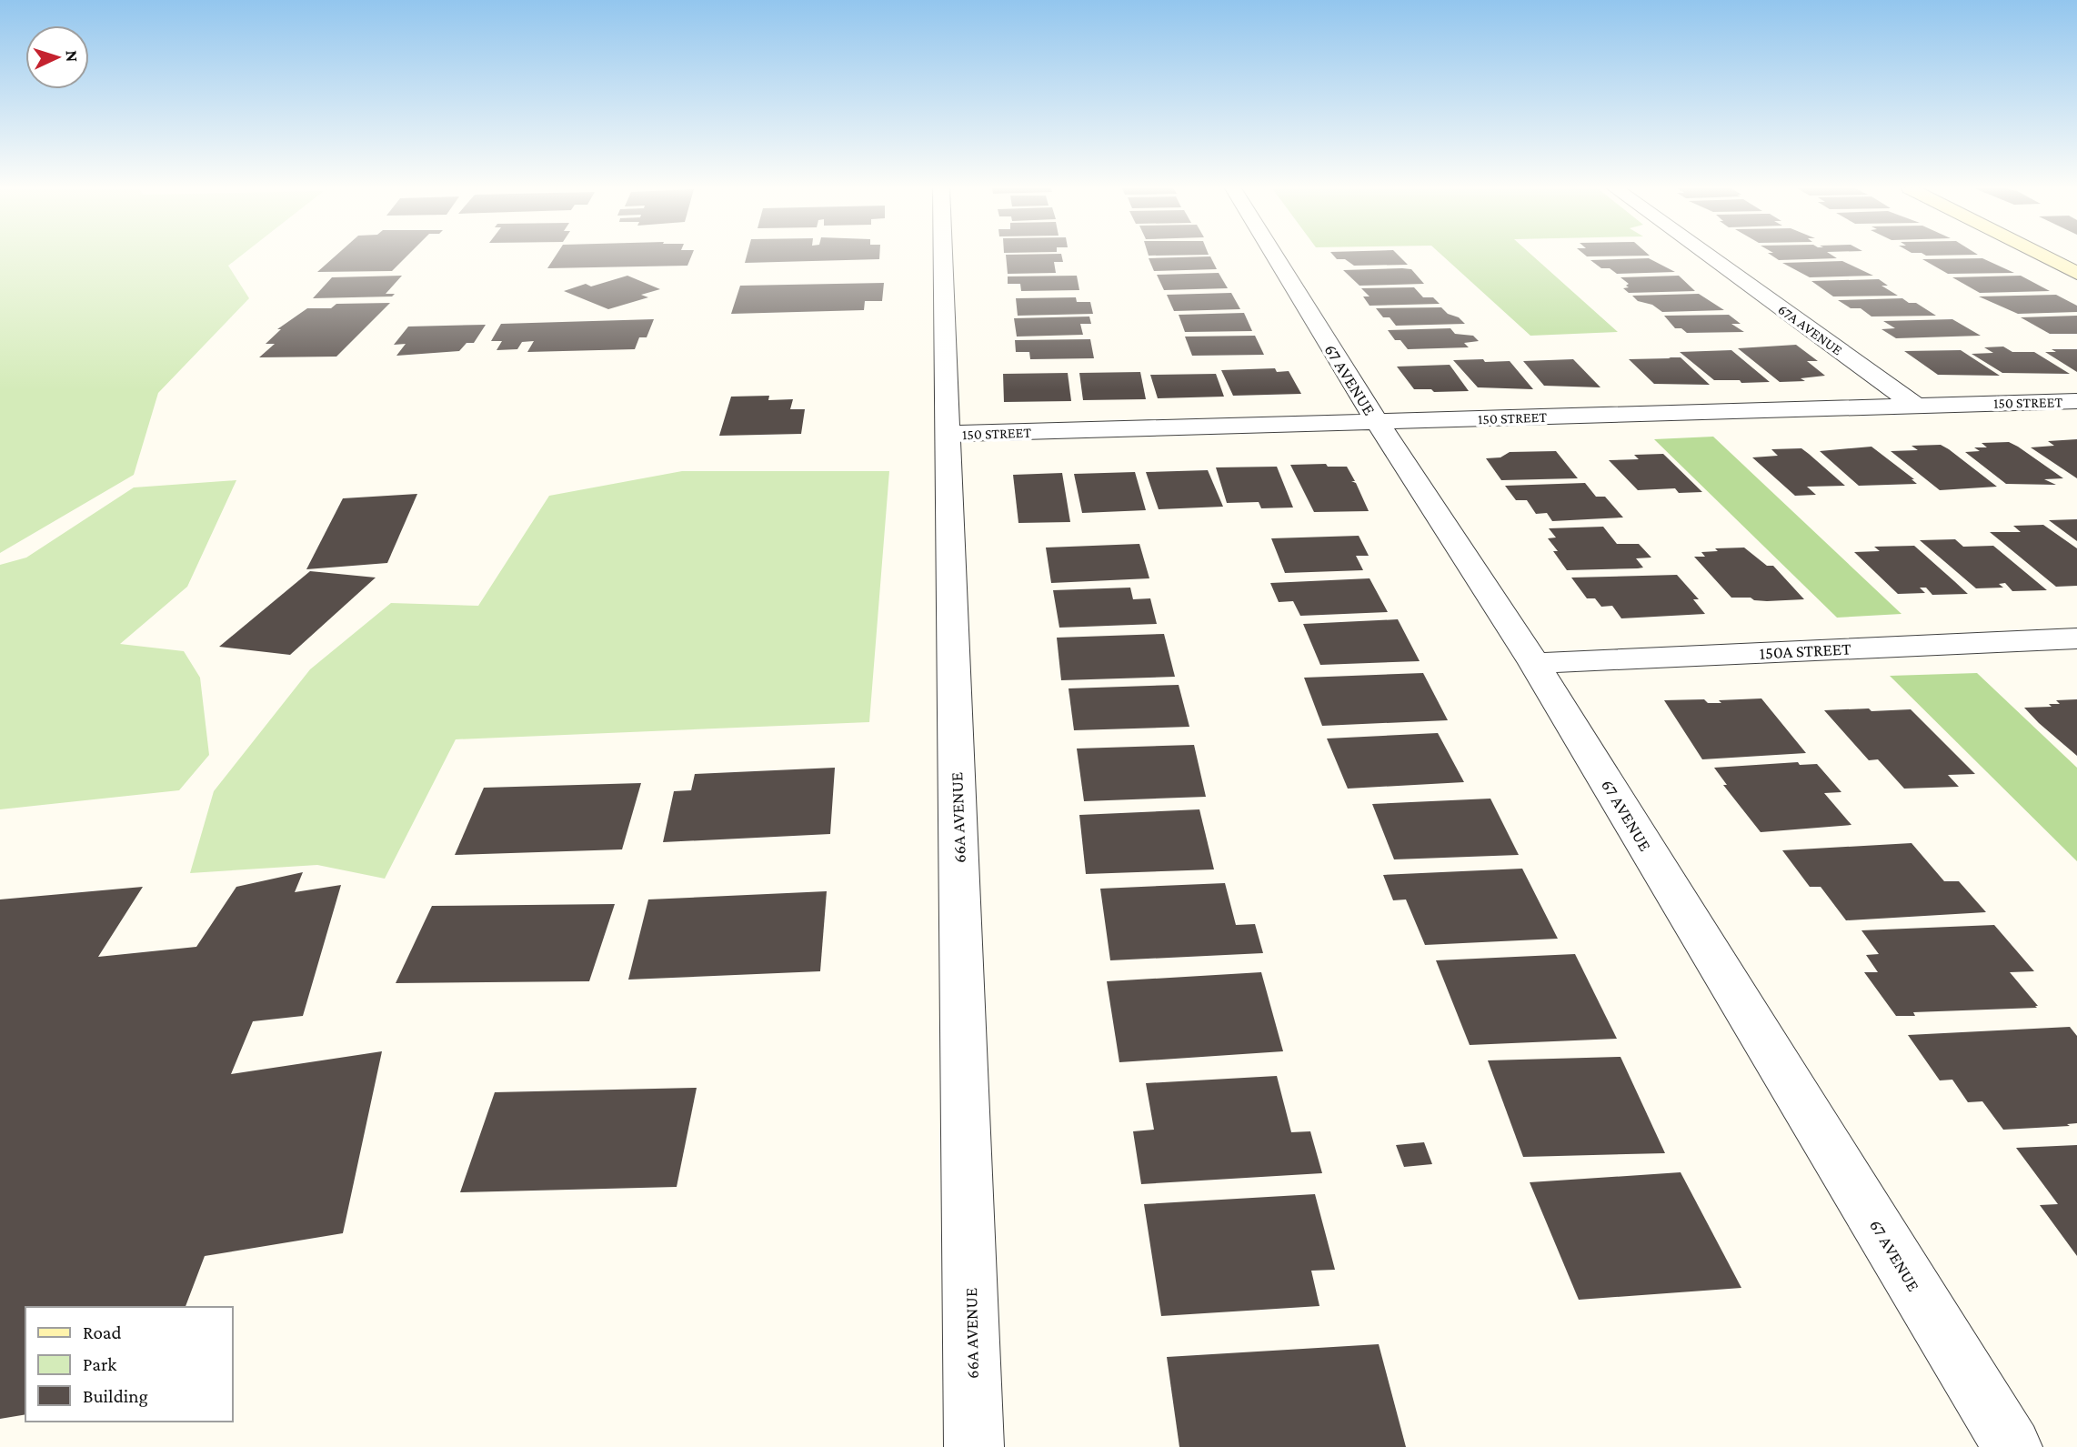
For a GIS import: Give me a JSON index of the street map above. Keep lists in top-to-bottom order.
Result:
{
  "streets": {
    "street": [
      "67A AVENUE",
      "67 AVENUE",
      "150 STREET",
      "150A STREET",
      "66A AVENUE"
    ]
  },
  "crossings": [
    ["67A AVENUE", "150 STREET"],
    ["67 AVENUE", "150 STREET"],
    ["67 AVENUE", "150A STREET"],
    ["150 STREET", "66A AVENUE"]
  ],
  "legend": ["Road", "Park", "Building"],
  "north": "right"
}
